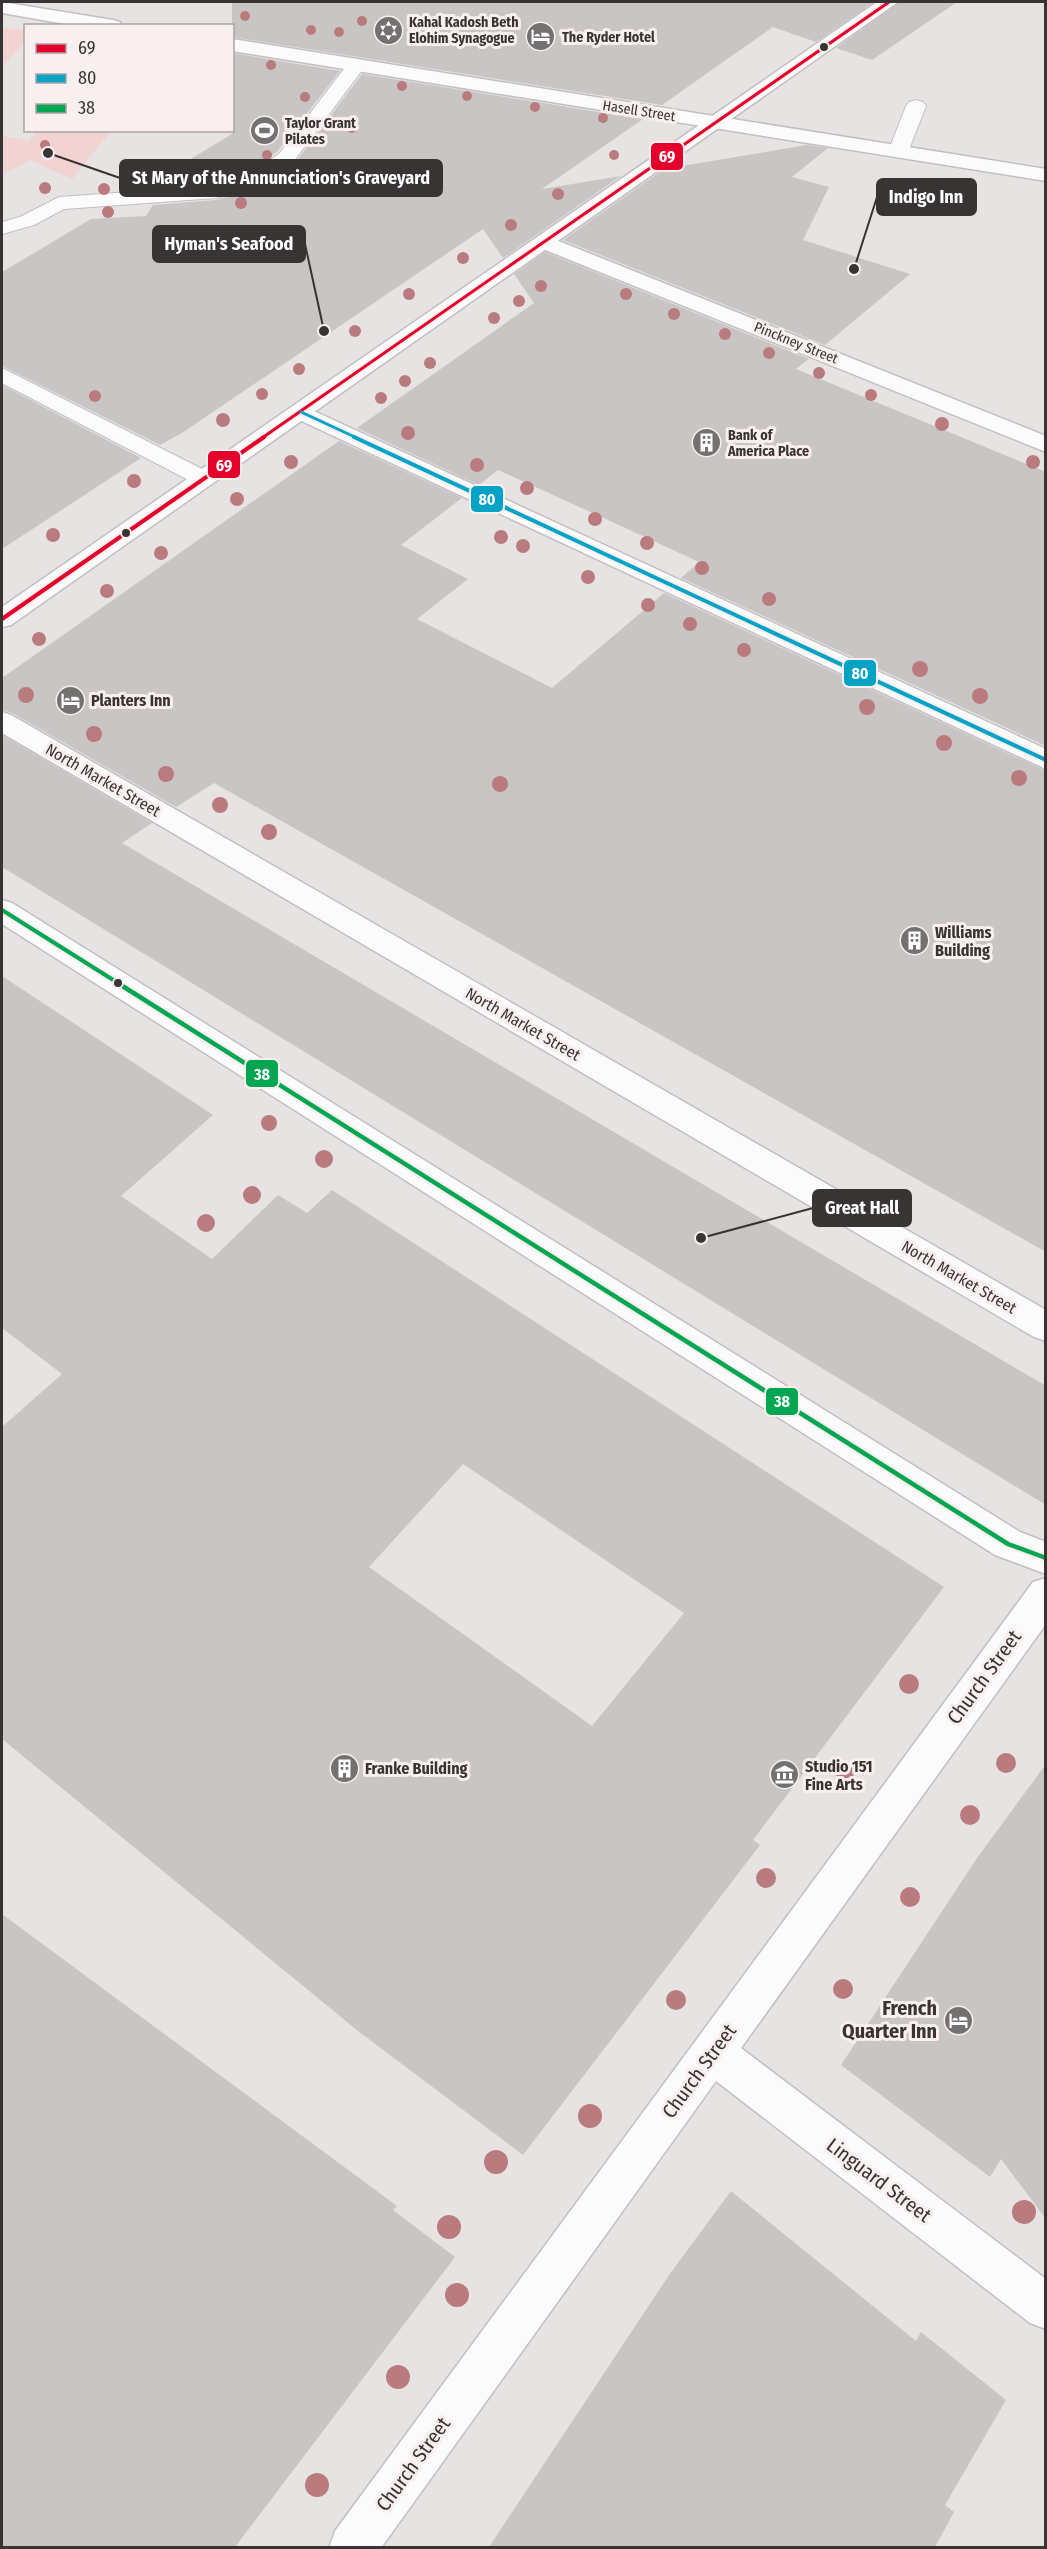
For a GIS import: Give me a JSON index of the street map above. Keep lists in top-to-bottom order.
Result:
{
  "streets": {
    "street": [
      "Hasell Street",
      "Pinckney Street",
      "North Market Street",
      "Church Street",
      "Linguard Street"
    ]
  },
  "crossings": [
    ["Church Street", "Linguard Street"]
  ],
  "places": {
    "synagogue": ["Kahal Kadosh Beth Elohim Synagogue"],
    "hotel": ["The Ryder Hotel", "Planters Inn", "French Quarter Inn"],
    "sports": ["Taylor Grant Pilates"],
    "other": [
      "St Mary of the Annunciation's Graveyard",
      "Indigo Inn",
      "Hyman's Seafood",
      "Great Hall"
    ],
    "building": ["Bank of America Place", "Williams Building", "Franke Building"],
    "museum": ["Studio 151 Fine Arts"]
  },
  "lines": ["transit line 69", "transit line 80", "transit line 38"],
  "legend": ["69", "80", "38"]
}
